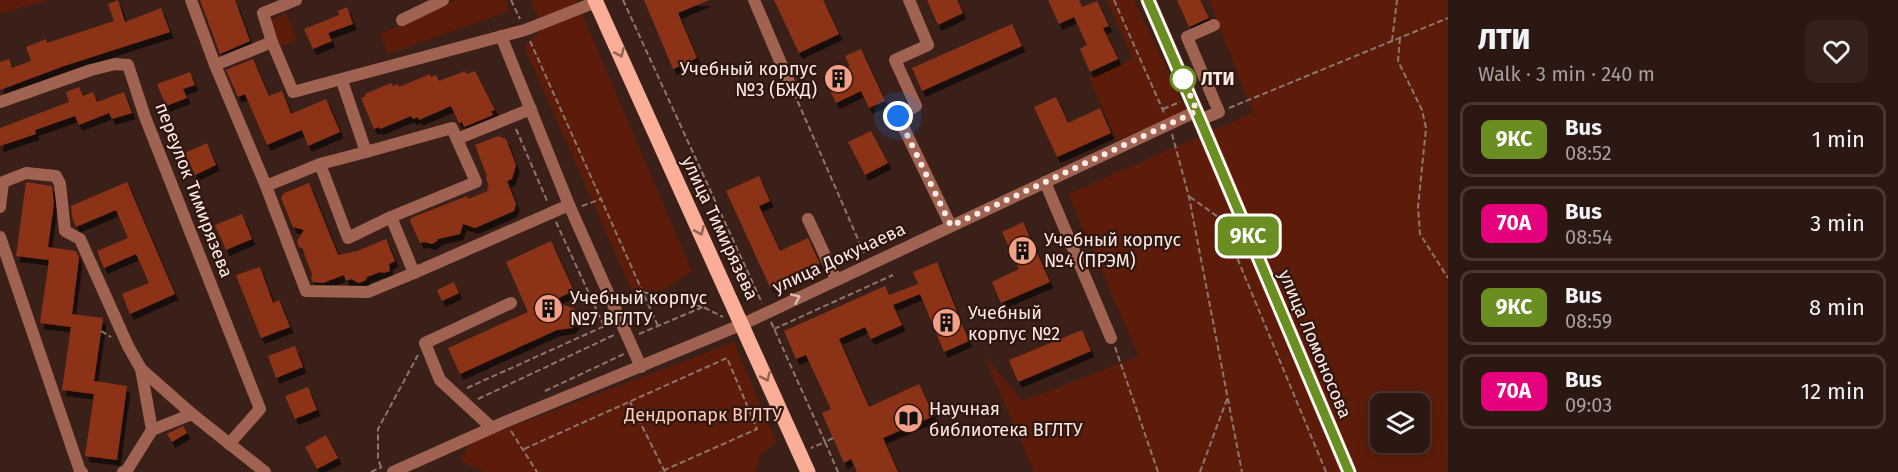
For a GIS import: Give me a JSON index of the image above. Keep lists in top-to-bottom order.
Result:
{
  "streets": {
    "main road": ["улица Тимирязева", "улица Ломоносова"],
    "street": ["переулок Тимирязева", "улица Докучаева"]
  },
  "crossings": [
    ["улица Тимирязева", "улица Докучаева"],
    ["улица Докучаева", "улица Ломоносова"]
  ],
  "one_way": ["улица Тимирязева"],
  "parks": ["Дендропарк ВГЛТУ"],
  "places": {
    "building": [
      "Учебный корпус №3 (БЖД)",
      "Учебный корпус №4 (ПРЭМ)",
      "Учебный корпус №7 ВГЛТУ",
      "Учебный корпус №2"
    ],
    "other": ["ЛТИ"],
    "library": ["Научная библиотека ВГЛТУ"]
  },
  "lines": ["bus line 9КС"],
  "page": {
    "on_map": "9КС",
    "heading": ["ЛТИ", "Walk · 3 min · 240 m"],
    "list": [
      {
        "mark": "9КС",
        "name": "Bus",
        "note": "08:52",
        "value": "1 min"
      },
      {
        "mark": "70А",
        "name": "Bus",
        "note": "08:54",
        "value": "3 min"
      },
      {
        "mark": "9КС",
        "name": "Bus",
        "note": "08:59",
        "value": "8 min"
      },
      {
        "mark": "70А",
        "name": "Bus",
        "note": "09:03",
        "value": "12 min"
      }
    ]
  }
}
